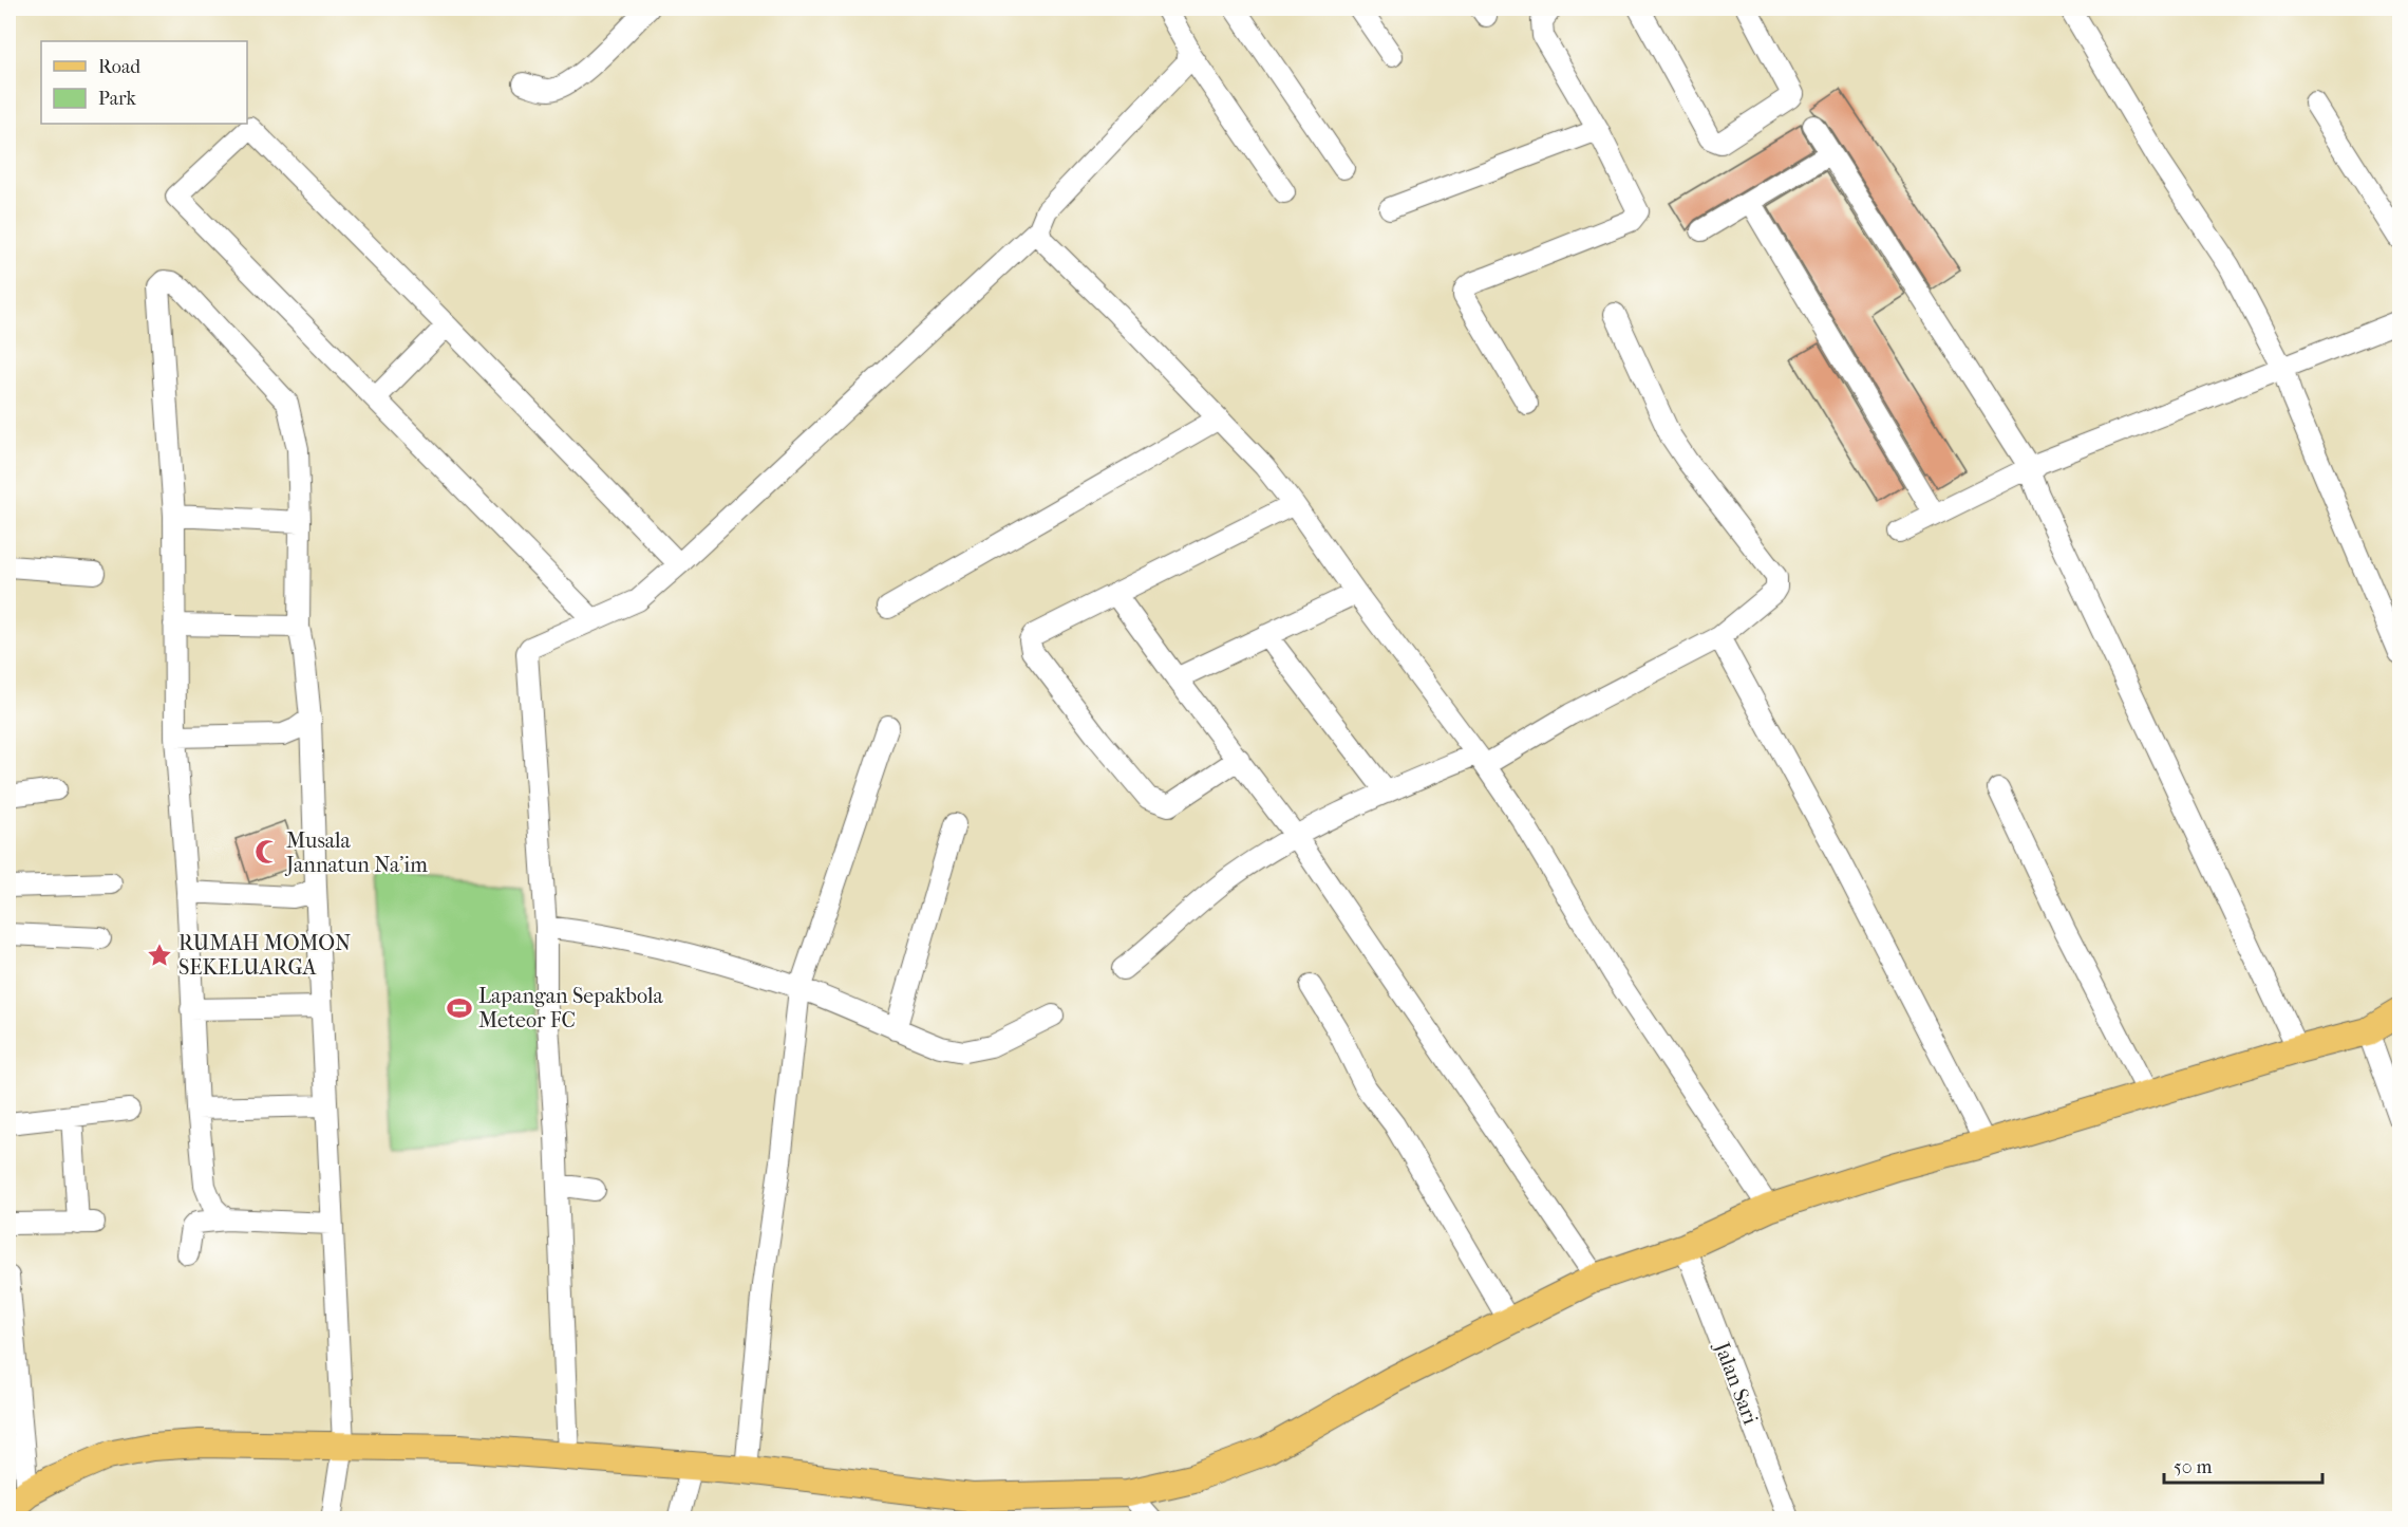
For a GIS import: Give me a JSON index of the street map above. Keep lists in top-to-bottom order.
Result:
{
  "streets": {
    "street": ["Jalan Sari"]
  },
  "places": {
    "mosque": ["Musala Jannatun Na'im"],
    "place": ["RUMAH MOMON SEKELUARGA"],
    "sports": ["Lapangan Sepakbola Meteor FC"]
  },
  "legend": ["Road", "Park"],
  "scale_bar": "50 m"
}
